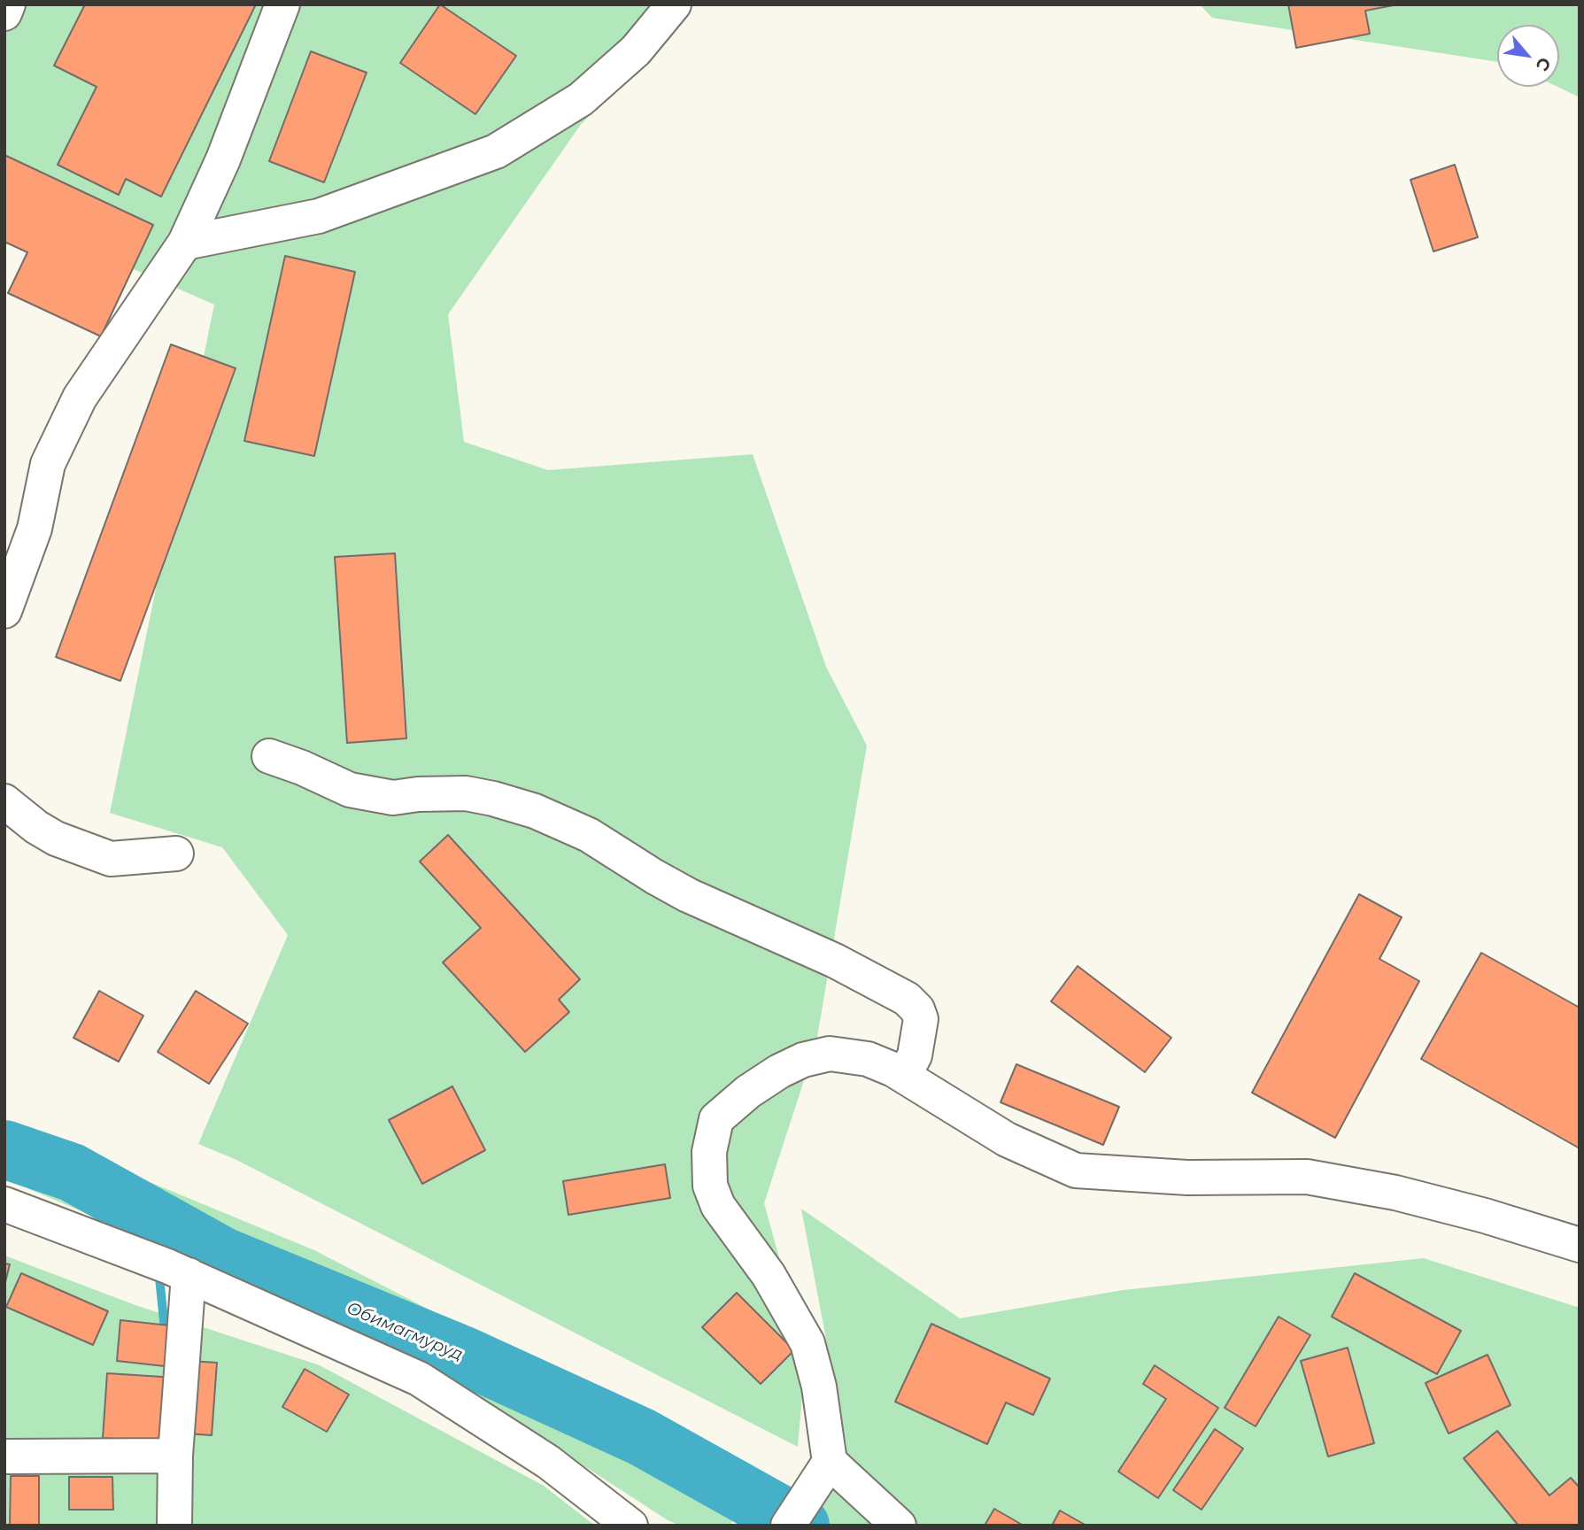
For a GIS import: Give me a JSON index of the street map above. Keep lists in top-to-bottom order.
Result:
{
  "water": ["Обимагмуруд"],
  "north": "bottom right"
}
